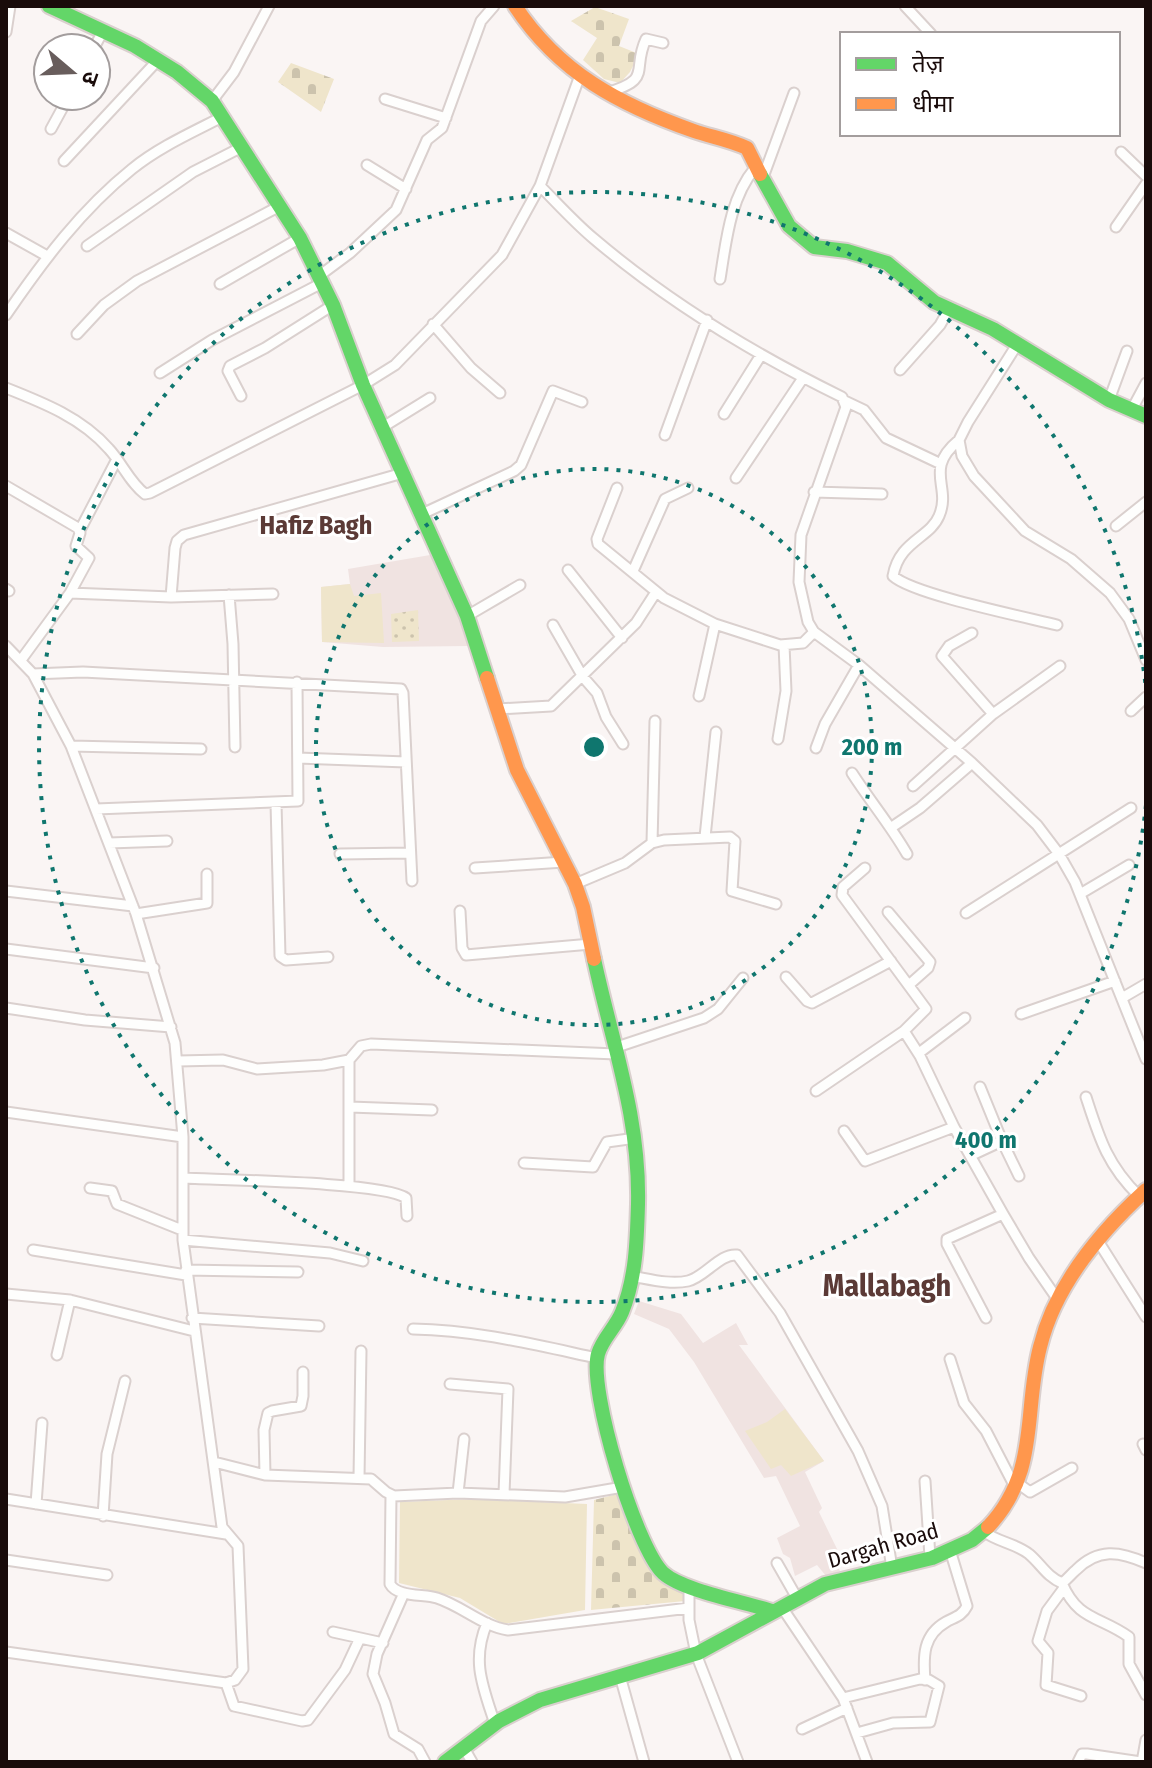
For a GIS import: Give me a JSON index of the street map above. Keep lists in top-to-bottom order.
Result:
{
  "streets": {
    "street": ["Dargah Road"]
  },
  "districts": ["Hafiz Bagh", "Mallabagh"],
  "legend": ["तेज़", "धीमा"],
  "north": "right",
  "rings": ["200 m", "400 m"]
}
